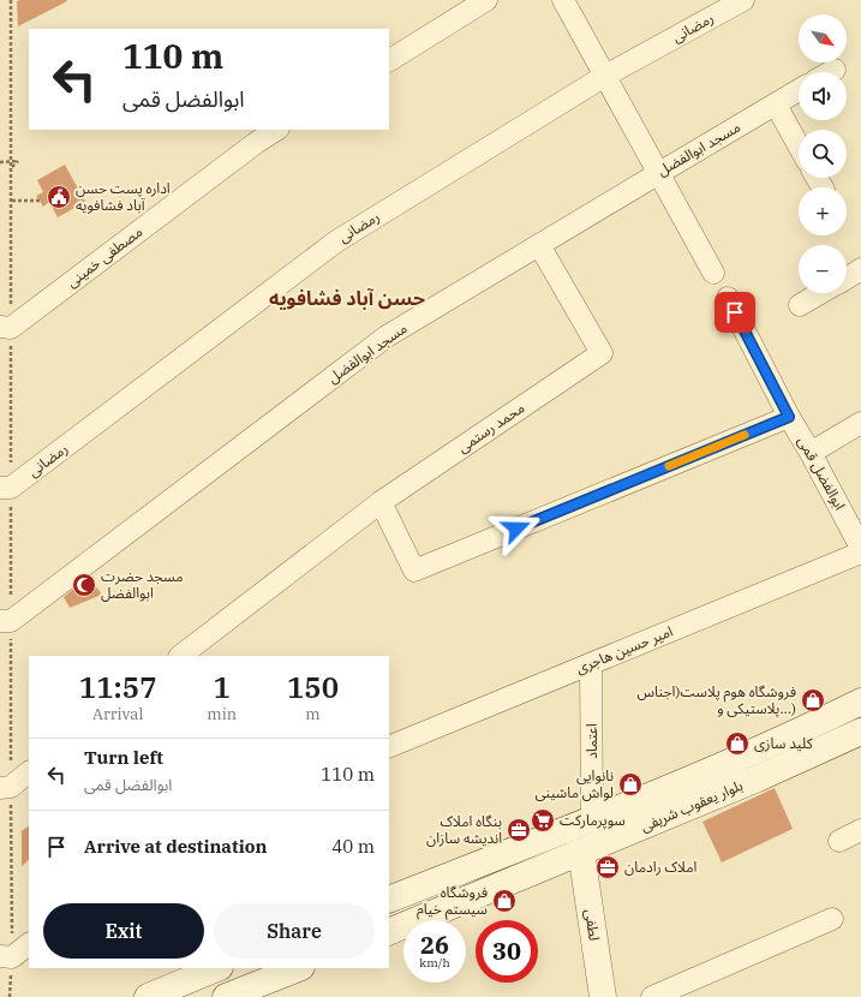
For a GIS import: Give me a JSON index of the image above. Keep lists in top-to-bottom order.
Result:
{
  "streets": {
    "main road": ["بلوار یعقوب شریفی", "لطفی"],
    "street": [
      "رمضانی",
      "مسجد ابوالفضل",
      "مصطفی خمینی",
      "محمد رستمی",
      "ابوالفضل قمی",
      "امیر حسین هاجری",
      "اعتماد"
    ]
  },
  "crossings": [
    ["مسجد ابوالفضل", "محمد رستمی"],
    ["امیر حسین هاجری", "اعتماد"],
    ["اعتماد", "بلوار یعقوب شریفی"],
    ["بلوار یعقوب شریفی", "لطفی"]
  ],
  "districts": ["حسن آباد فشافویه"],
  "places": {
    "public building": ["اداره پست حسن آباد فشافویه"],
    "mosque": ["مسجد حضرت ابوالفضل"],
    "shop": [
      "فروشگاه هوم پلاست(اجناس پلاستیکی و...)",
      "کلید سازی",
      "نانوایی لواش ماشینی",
      "فروشگاه سیستم خیام"
    ],
    "supermarket": ["سوپرمارکت"],
    "office": ["بنگاه املاک اندیشه سازان", "املاک رادمان"]
  },
  "north": "bottom right",
  "page": {
    "map_buttons": ["+", "−"],
    "turn": ["110 m", "ابوالفضل قمی"],
    "eta": [
      "11:57",
      "Arrival",
      "1",
      "min",
      "150",
      "m"
    ],
    "list": [
      {
        "name": "Turn left",
        "note": "ابوالفضل قمی",
        "value": "110 m"
      },
      {
        "name": "Arrive at destination",
        "value": "40 m"
      }
    ],
    "buttons": ["Exit", "Share"],
    "speed": "26 km/h",
    "limit": "30"
  }
}
